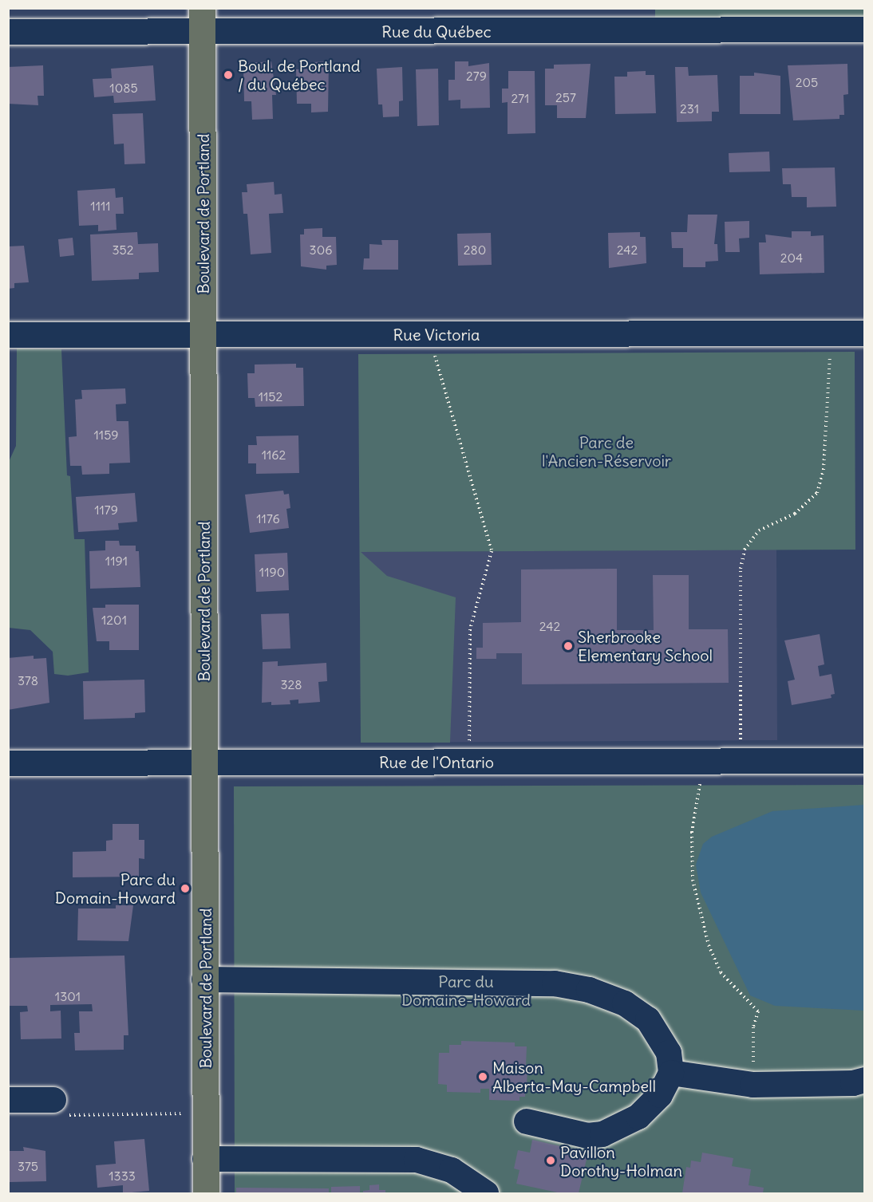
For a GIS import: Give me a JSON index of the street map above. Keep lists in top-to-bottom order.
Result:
{
  "streets": {
    "main road": ["Boulevard de Portland"],
    "street": ["Rue du Québec", "Rue Victoria", "Rue de l'Ontario"]
  },
  "crossings": [
    ["Rue du Québec", "Boulevard de Portland"],
    ["Boulevard de Portland", "Rue Victoria"],
    ["Boulevard de Portland", "Rue de l'Ontario"]
  ],
  "parks": ["Parc de l'Ancien-Réservoir", "Parc du Domaine-Howard"],
  "places": [
    "Boul. de Portland / du Québec",
    "Sherbrooke Elementary School",
    "Parc du Domain-Howard",
    "Maison Alberta-May-Campbell",
    "Pavillon Dorothy-Holman"
  ],
  "house_numbers": [
    "279",
    "205",
    "1085",
    "257",
    "271",
    "231",
    "1111",
    "352",
    "306",
    "280",
    "242",
    "204",
    "1152",
    "1159",
    "1162",
    "1179",
    "1176",
    "1191",
    "1190",
    "1201",
    "242",
    "378",
    "328",
    "1301",
    "375",
    "1333"
  ]
}
